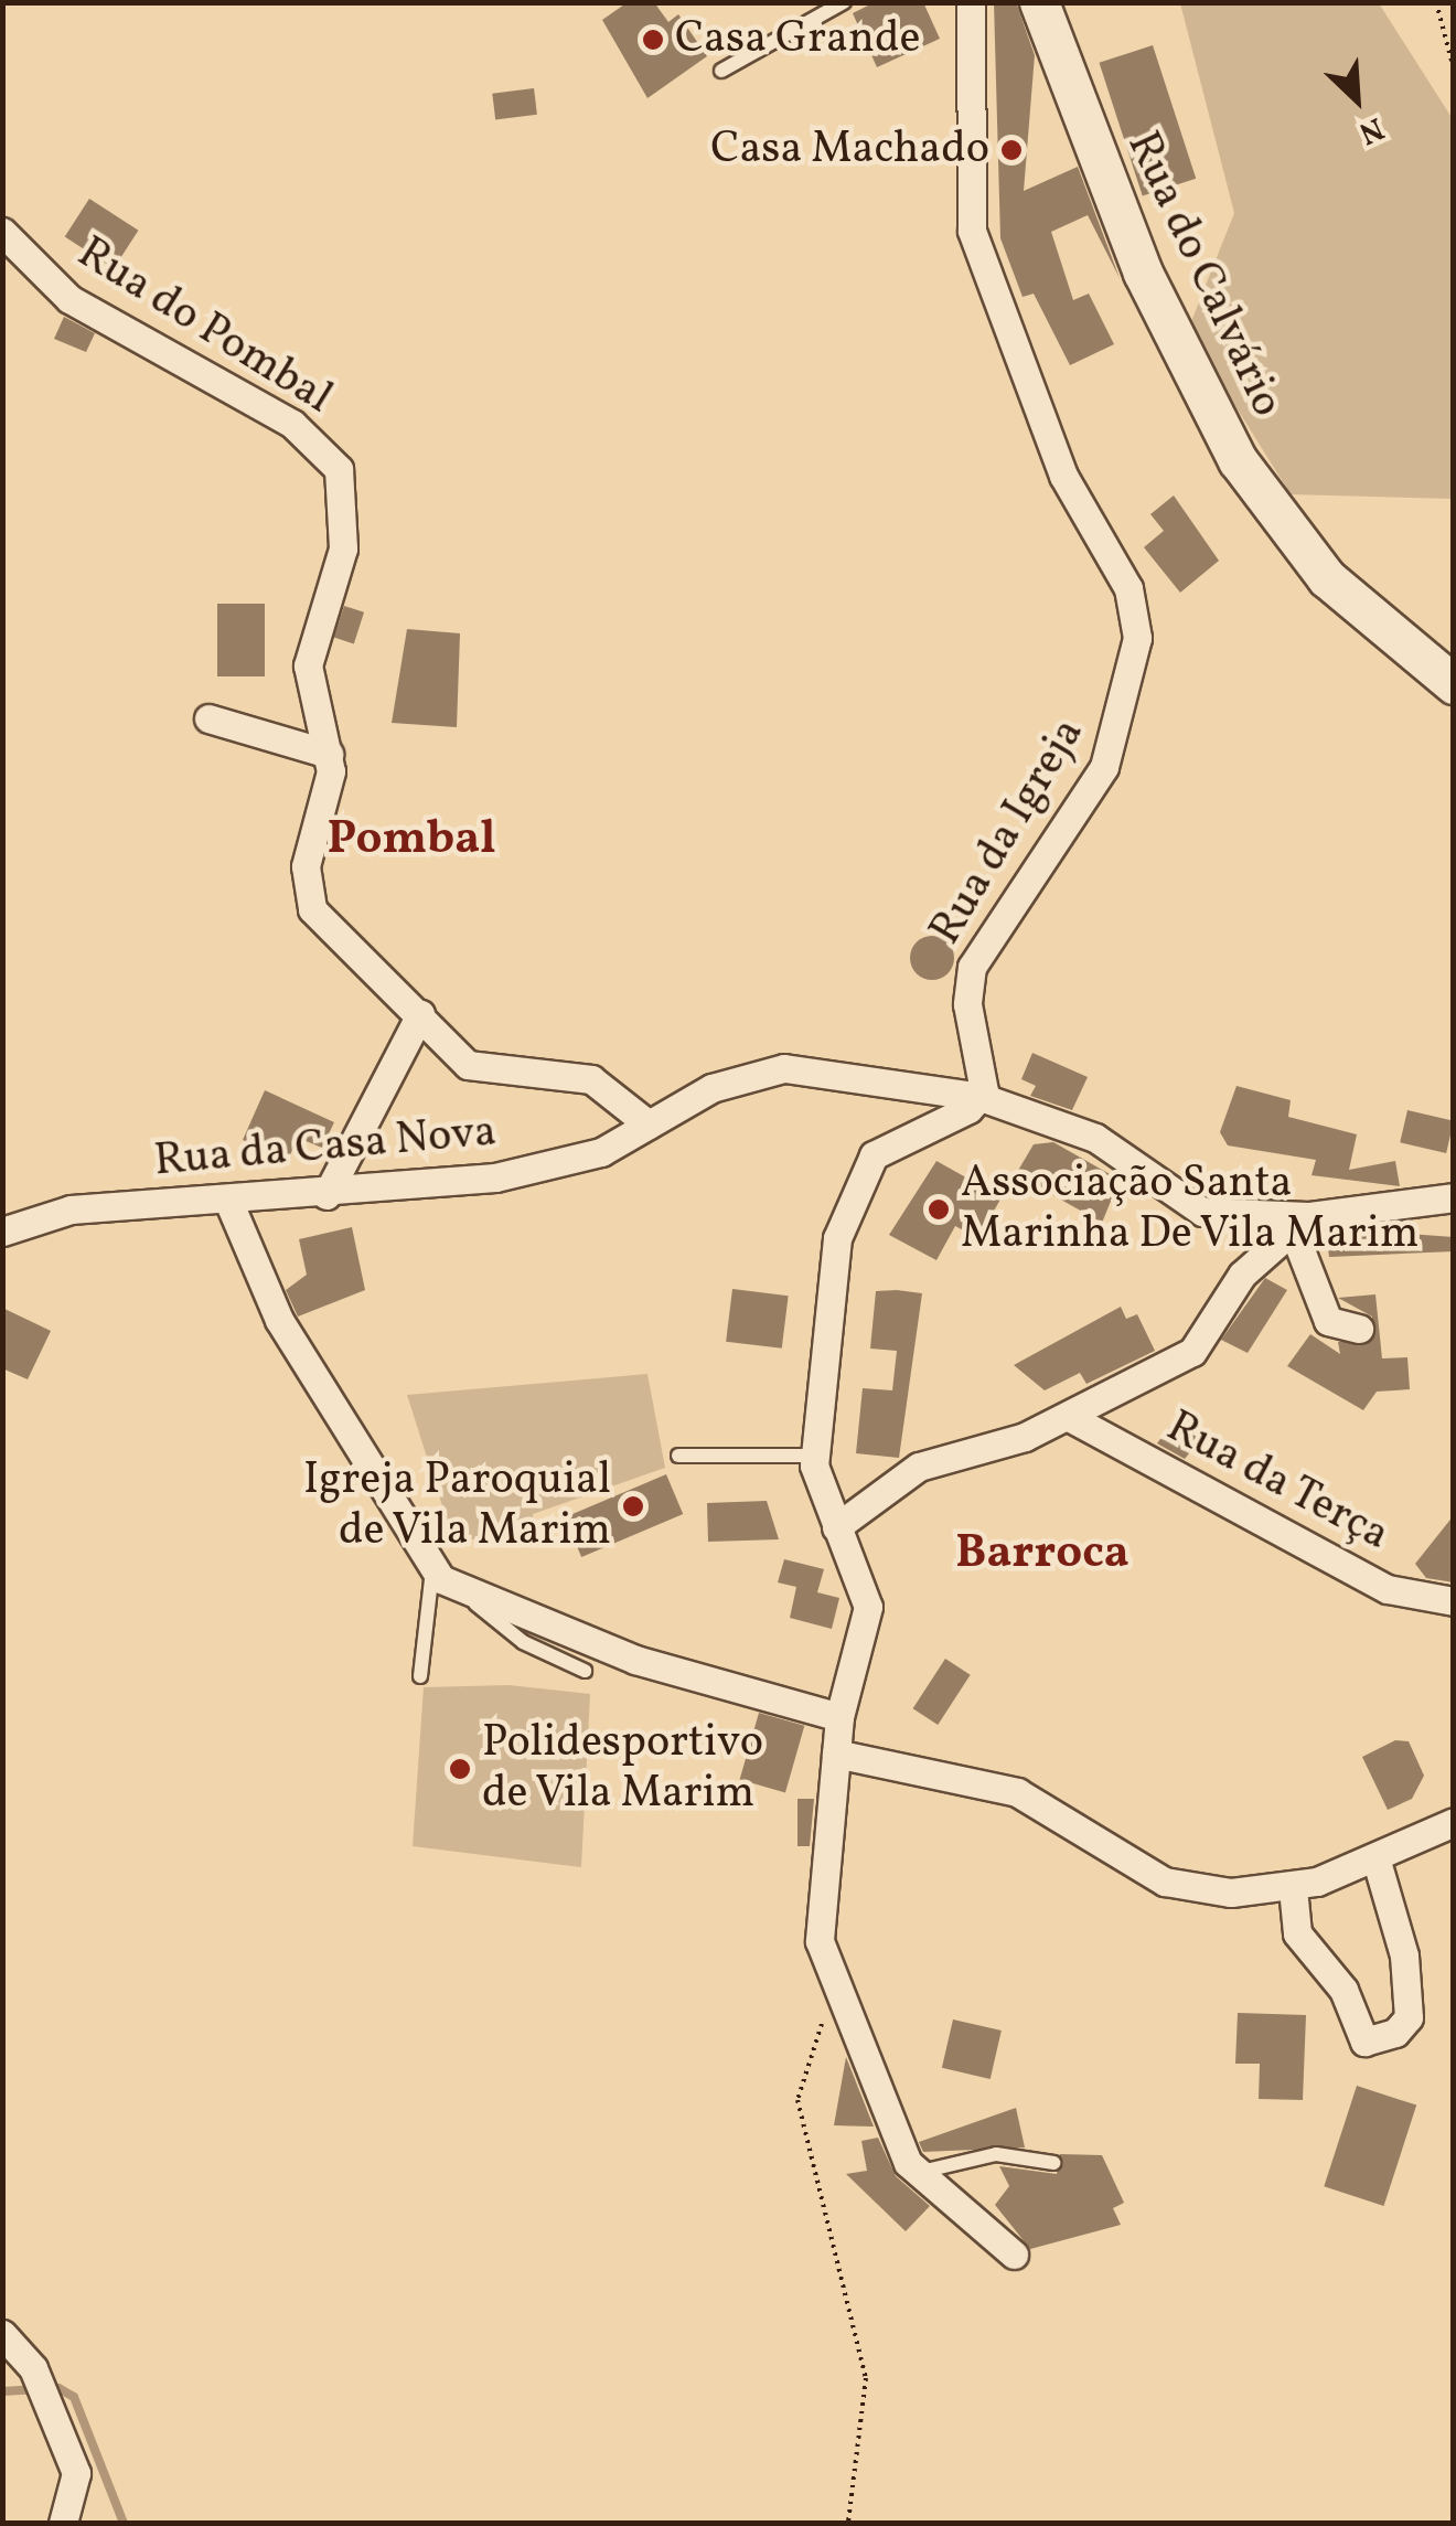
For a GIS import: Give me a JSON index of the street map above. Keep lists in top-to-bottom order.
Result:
{
  "streets": {
    "street": [
      "Rua do Calvário",
      "Rua do Pombal",
      "Rua da Igreja",
      "Rua da Casa Nova",
      "Rua da Terça"
    ]
  },
  "crossings": [
    ["Rua do Pombal", "Rua da Casa Nova"]
  ],
  "districts": ["Pombal", "Barroca"],
  "places": [
    "Casa Grande",
    "Casa Machado",
    "Associação Santa Marinha De Vila Marim",
    "Igreja Paroquial de Vila Marim",
    "Polidesportivo de Vila Marim"
  ],
  "north": "bottom right"
}
